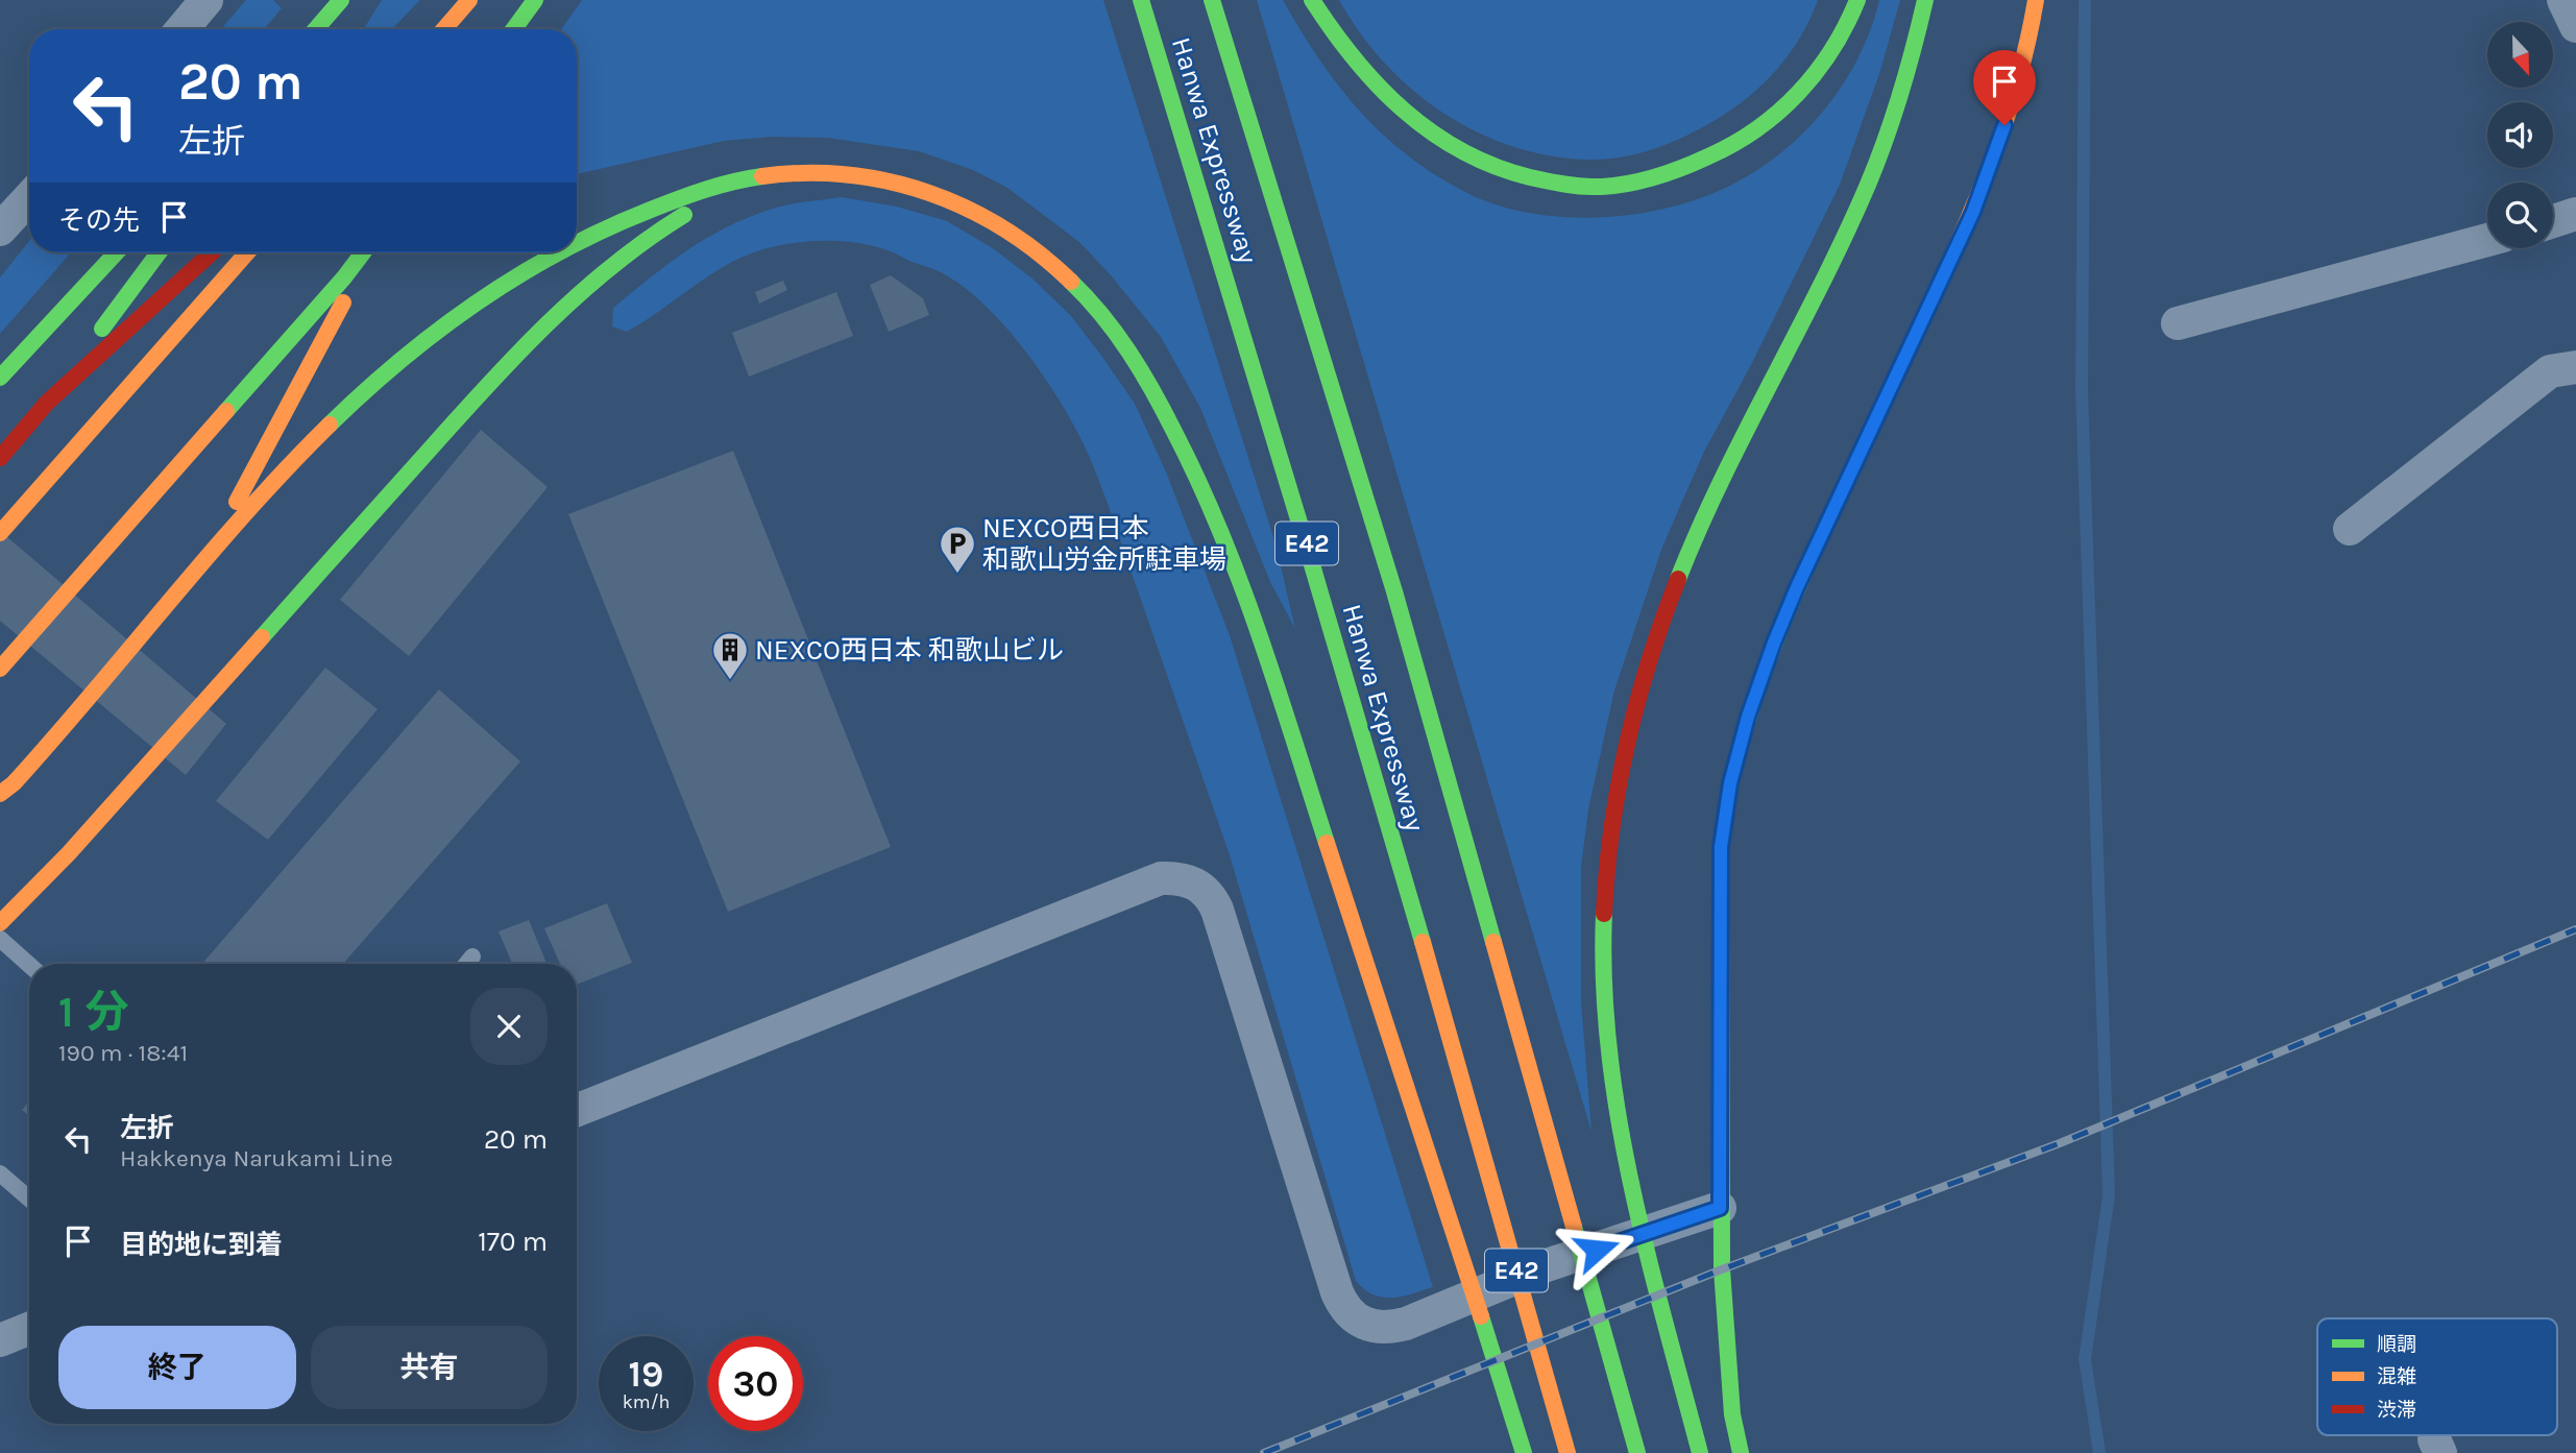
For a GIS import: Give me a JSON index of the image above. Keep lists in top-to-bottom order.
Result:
{
  "streets": {
    "main road": ["Hanwa Expressway", "E42"]
  },
  "places": {
    "parking": ["NEXCO西日本 和歌山労金所駐車場"],
    "building": ["NEXCO西日本 和歌山ビル"]
  },
  "legend": ["順調", "混雑", "渋滞"],
  "north": "bottom",
  "page": {
    "turn": ["20 m", "左折"],
    "then": "その先",
    "heading": ["1 分", "190 m · 18:41"],
    "list": [
      {
        "name": "左折",
        "note": "Hakkenya Narukami Line",
        "value": "20 m"
      },
      {
        "name": "目的地に到着",
        "value": "170 m"
      }
    ],
    "buttons": ["終了", "共有"],
    "speed": "19 km/h",
    "limit": "30"
  }
}
